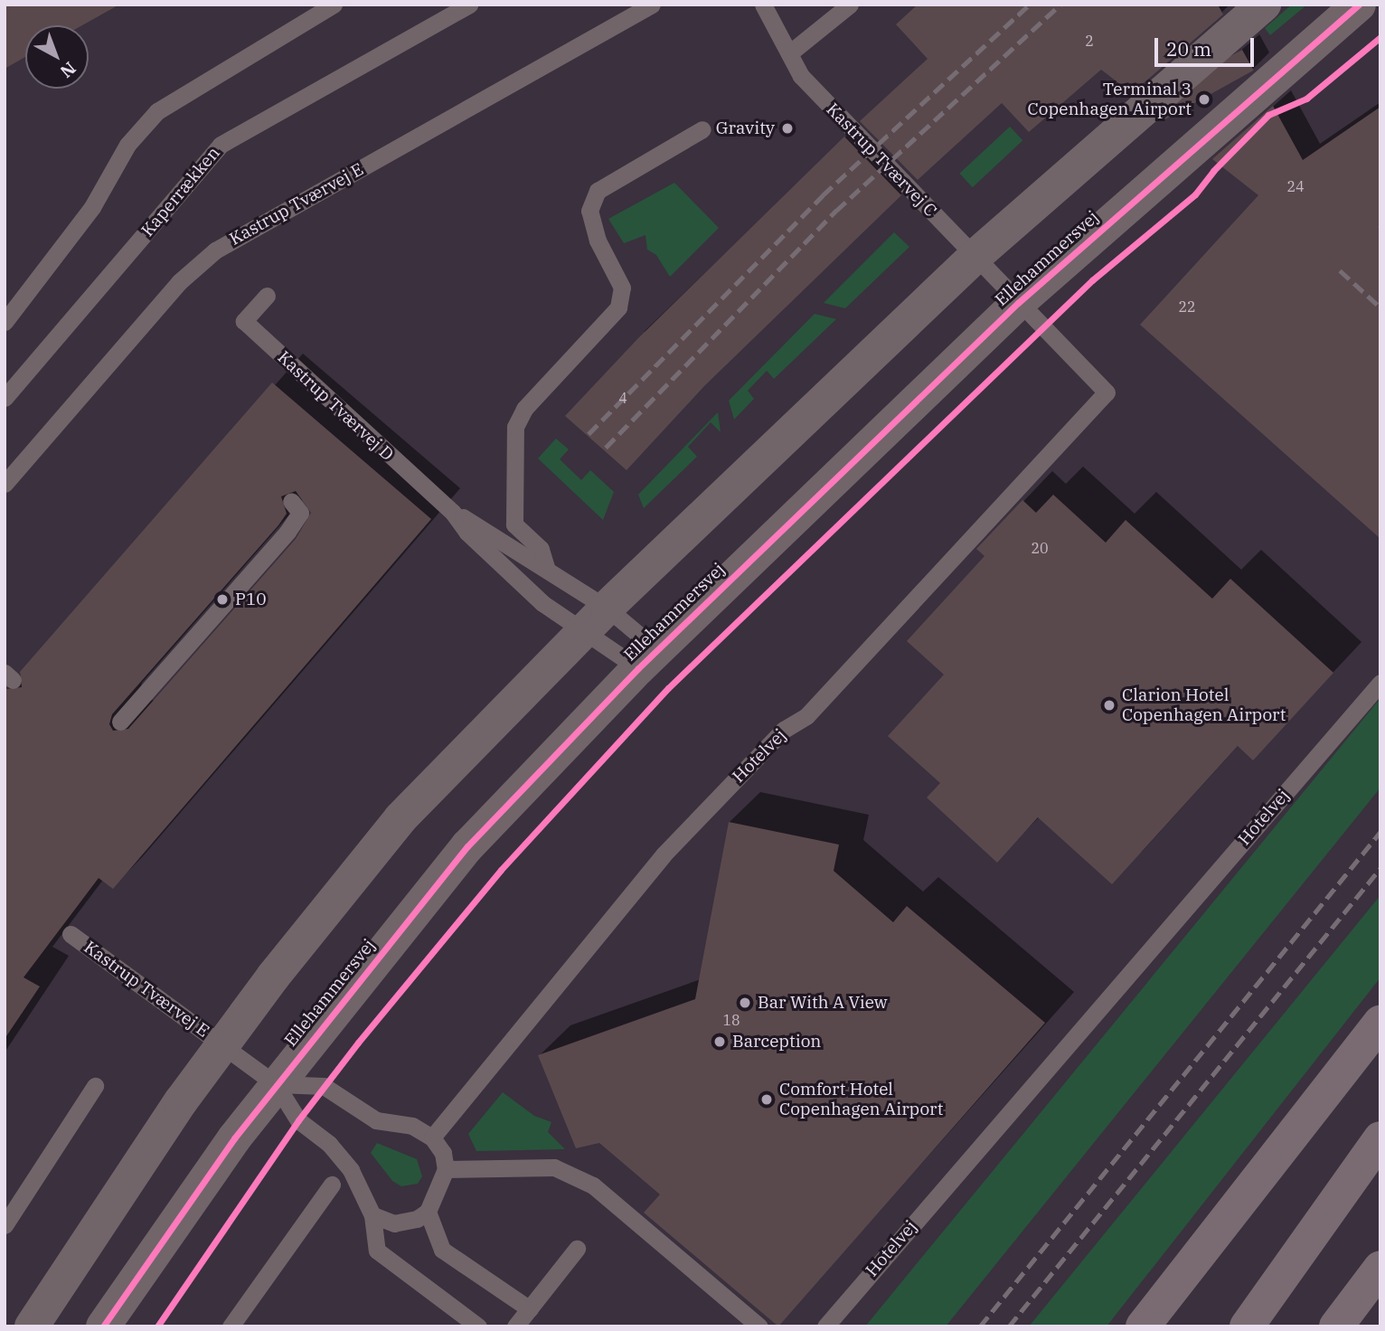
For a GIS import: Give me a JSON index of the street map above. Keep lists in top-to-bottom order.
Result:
{
  "streets": {
    "street": ["Ellehammersvej"],
    "lane": [
      "Kastrup Tværvej C",
      "Kaperrækken",
      "Kastrup Tværvej E",
      "Kastrup Tværvej D",
      "Hotelvej"
    ]
  },
  "crossings": [
    ["Kastrup Tværvej C", "Ellehammersvej"],
    ["Kastrup Tværvej C", "Hotelvej"],
    ["Kastrup Tværvej E", "Ellehammersvej"],
    ["Ellehammersvej", "Kastrup Tværvej D"]
  ],
  "places": [
    "Terminal 3 Copenhagen Airport",
    "Gravity",
    "P10",
    "Clarion Hotel Copenhagen Airport",
    "Bar With A View",
    "Barception",
    "Comfort Hotel Copenhagen Airport"
  ],
  "house_numbers": [
    "2",
    "24",
    "22",
    "4",
    "20",
    "18"
  ],
  "scale_bar": "20 m",
  "north": "bottom right"
}
